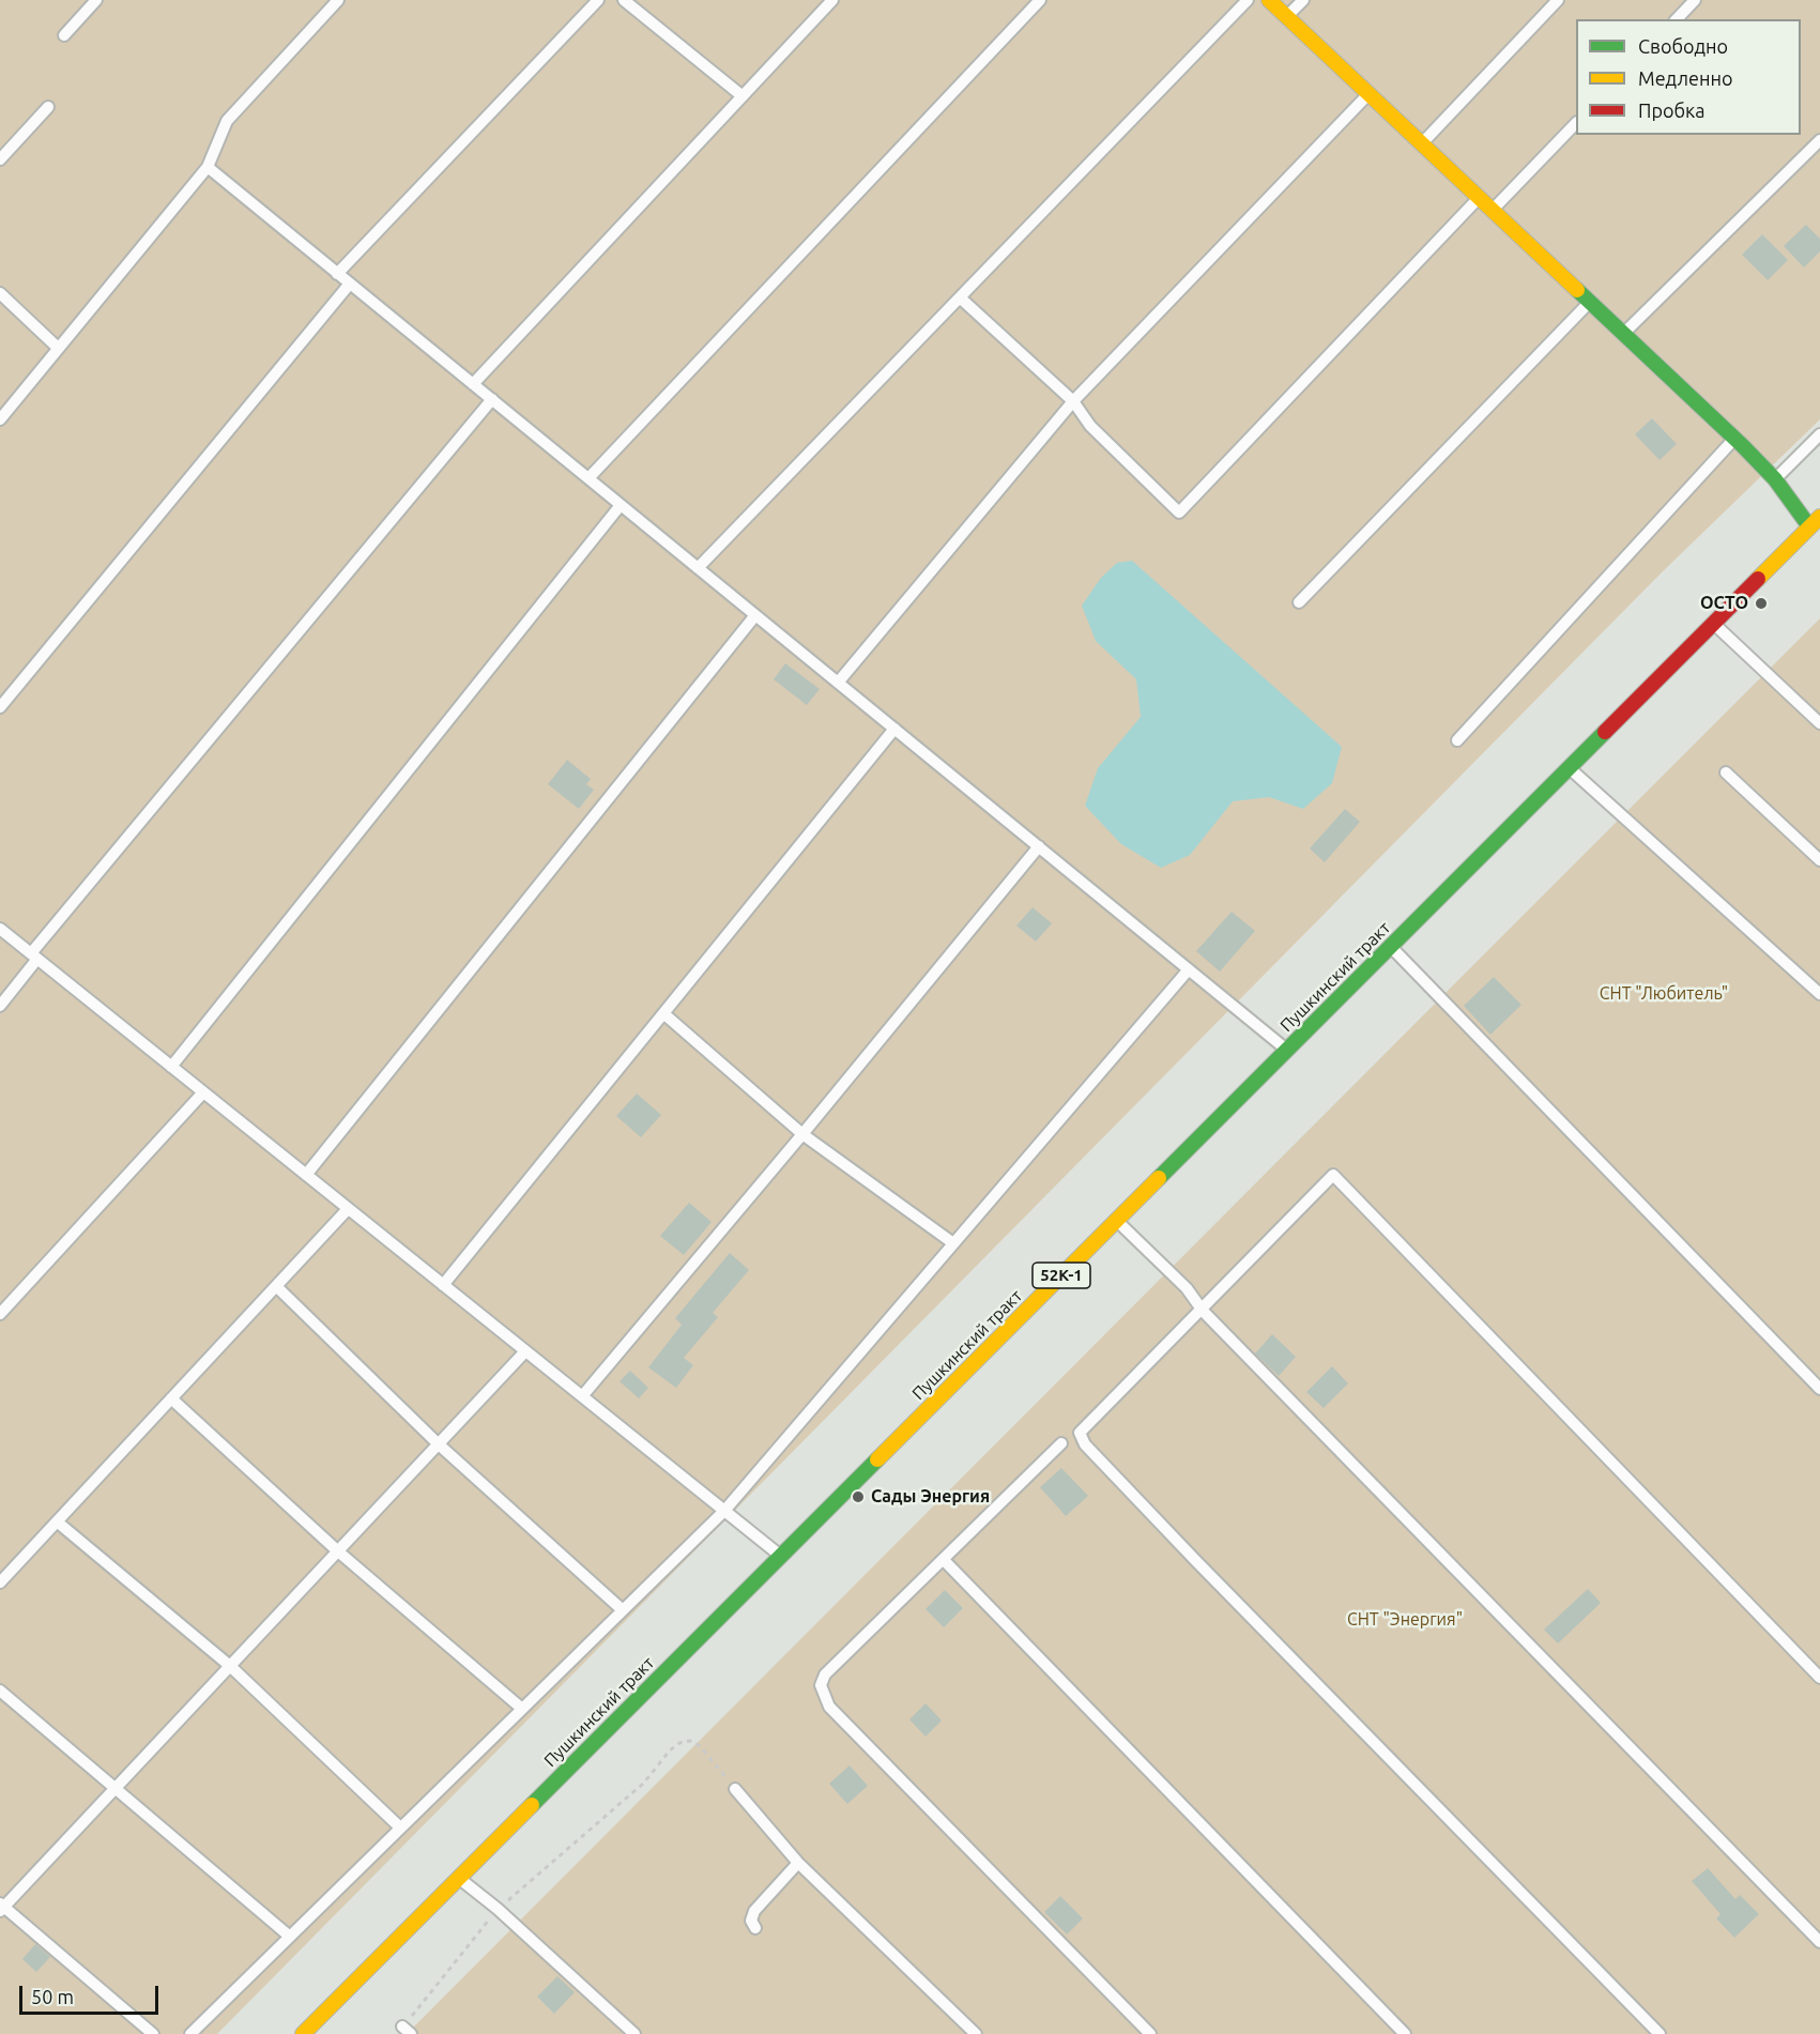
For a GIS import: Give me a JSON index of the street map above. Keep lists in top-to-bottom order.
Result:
{
  "streets": {
    "main road": ["Пушкинский тракт", "52К-1"]
  },
  "parks": ["СНТ \"Любитель\"", "СНТ \"Энергия\""],
  "places": ["ОСТО", "Сады Энергия"],
  "legend": ["Свободно", "Медленно", "Пробка"],
  "scale_bar": "50 m"
}
